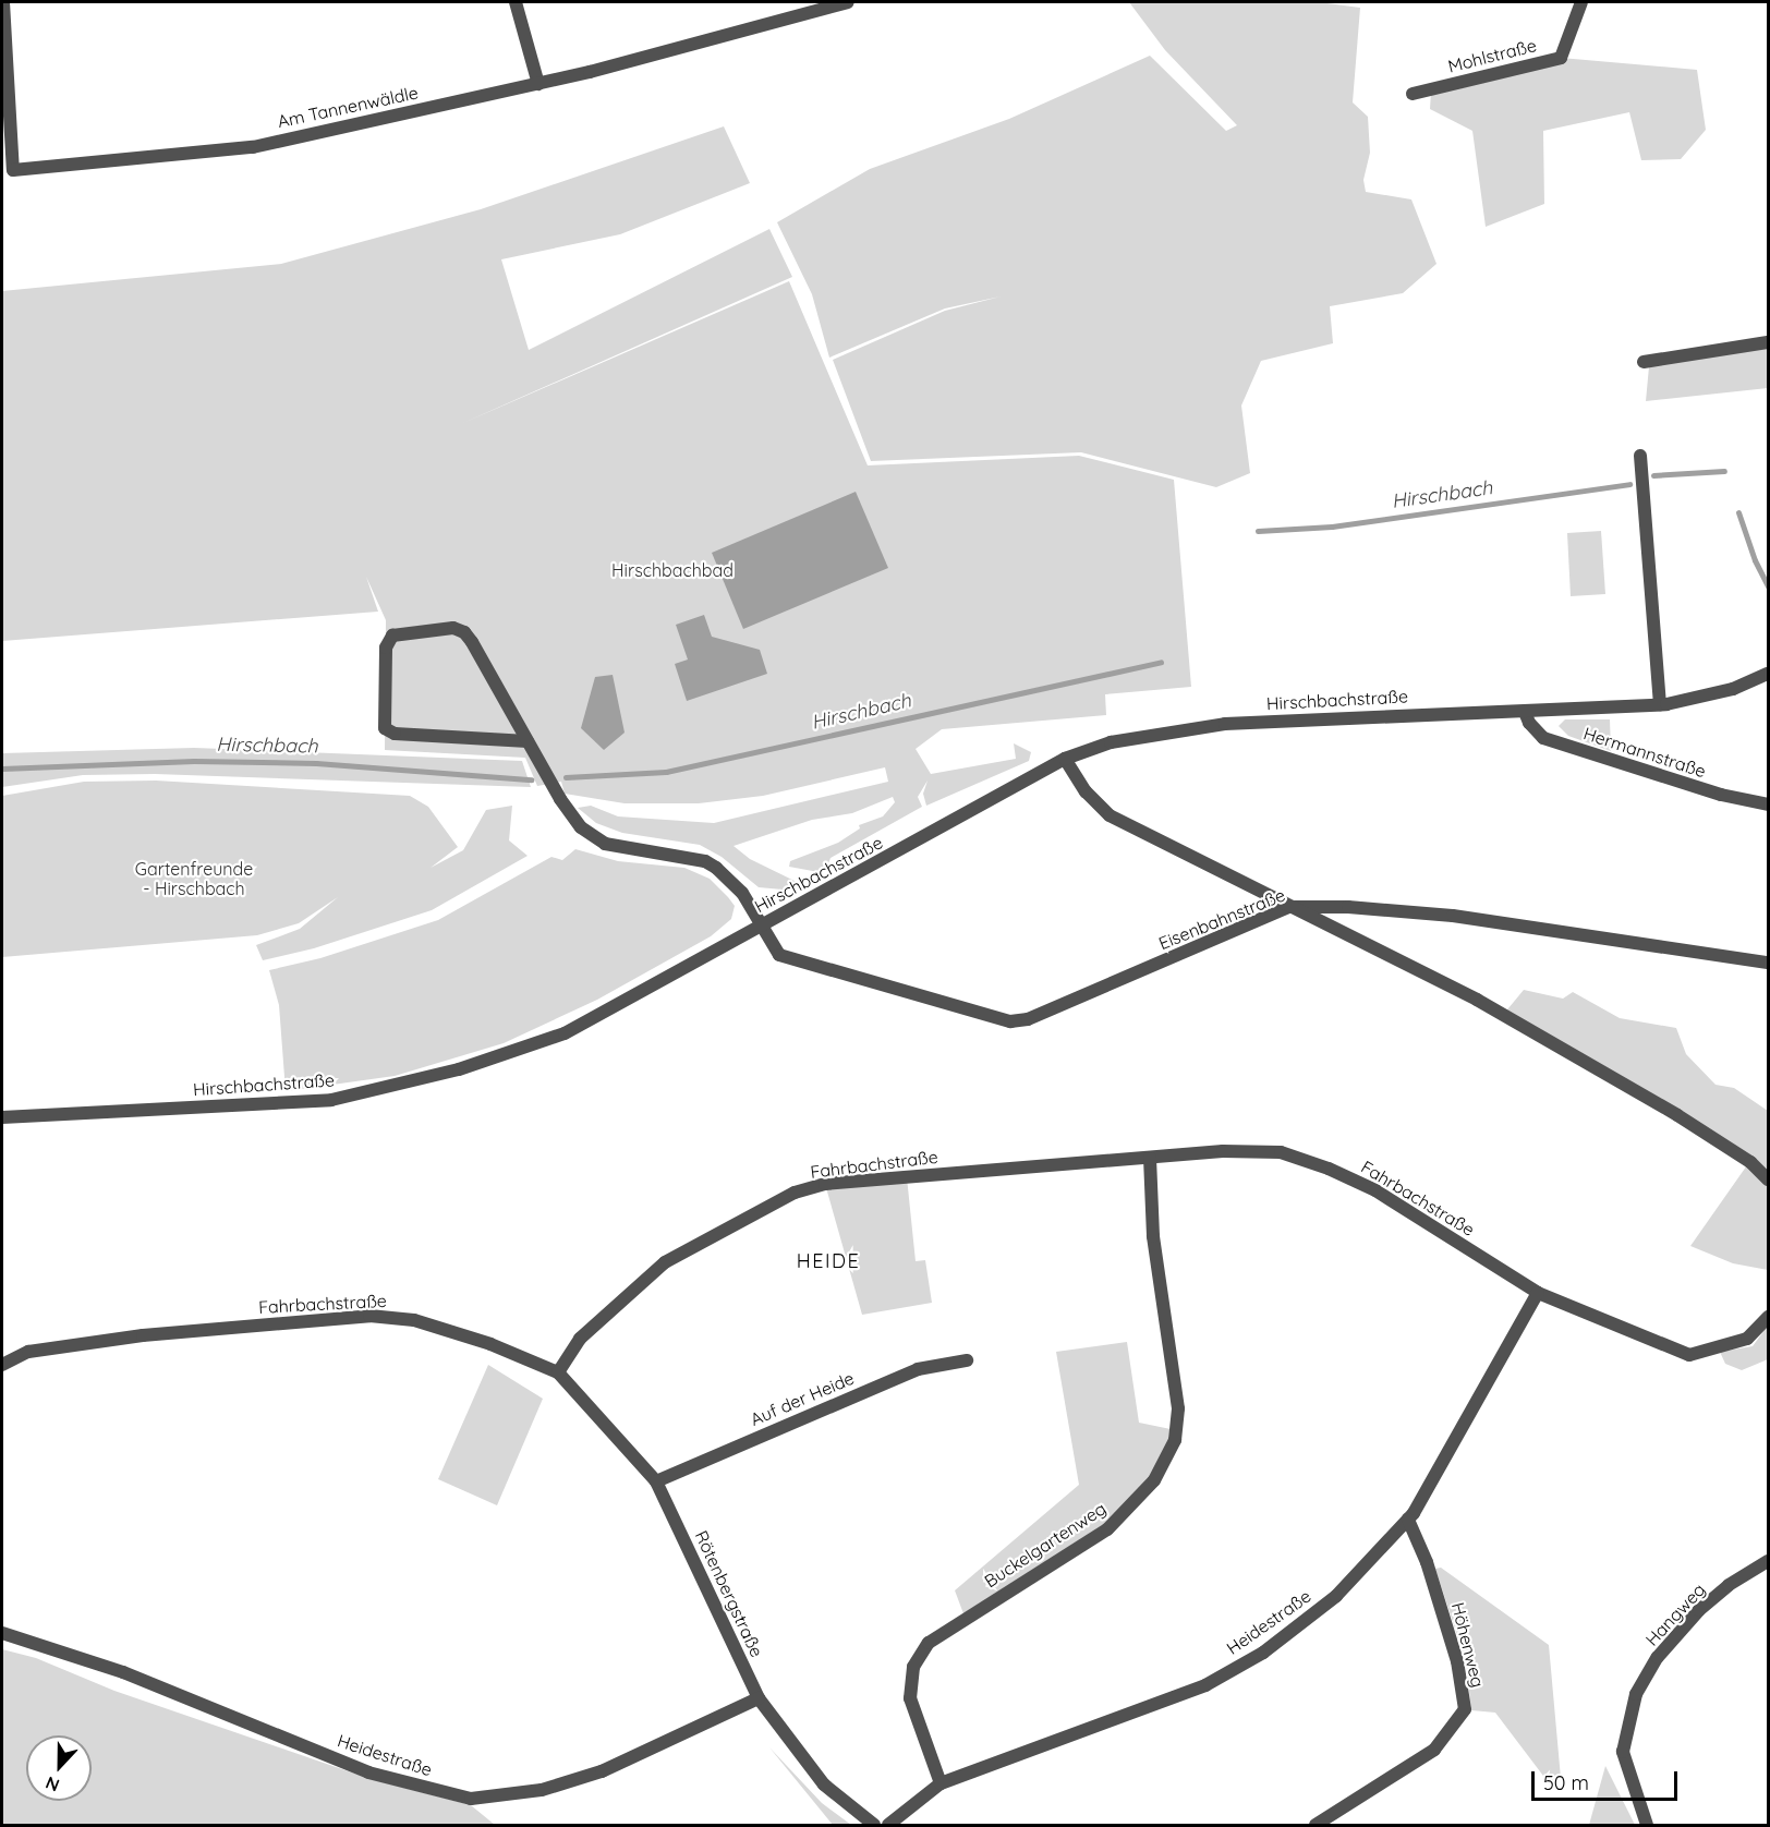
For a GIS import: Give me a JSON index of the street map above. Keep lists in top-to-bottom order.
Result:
{
  "streets": {
    "street": [
      "Mohlstraße",
      "Am Tannenwäldle",
      "Hirschbachstraße",
      "Hermannstraße",
      "Eisenbahnstraße",
      "Fahrbachstraße",
      "Auf der Heide",
      "Buckelgartenweg",
      "Rötenbergstraße",
      "Hangweg",
      "Heidestraße",
      "Höhenweg"
    ]
  },
  "crossings": [
    ["Hirschbachstraße", "Hermannstraße"],
    ["Hirschbachstraße", "Eisenbahnstraße"],
    ["Fahrbachstraße", "Buckelgartenweg"],
    ["Fahrbachstraße", "Rötenbergstraße"],
    ["Fahrbachstraße", "Heidestraße"],
    ["Auf der Heide", "Rötenbergstraße"],
    ["Buckelgartenweg", "Heidestraße"],
    ["Rötenbergstraße", "Heidestraße"],
    ["Heidestraße", "Höhenweg"]
  ],
  "districts": ["HEIDE"],
  "water": ["Hirschbach"],
  "parks": ["Hirschbachbad", "Gartenfreunde - Hirschbach"],
  "scale_bar": "50 m",
  "north": "bottom"
}
